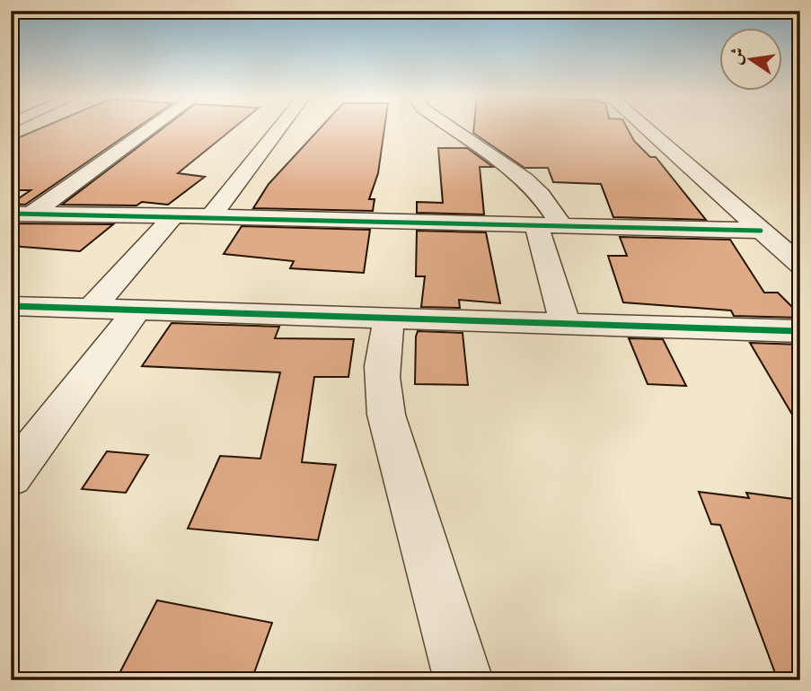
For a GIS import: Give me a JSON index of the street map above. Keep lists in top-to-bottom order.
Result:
{
  "north": "left"
}
